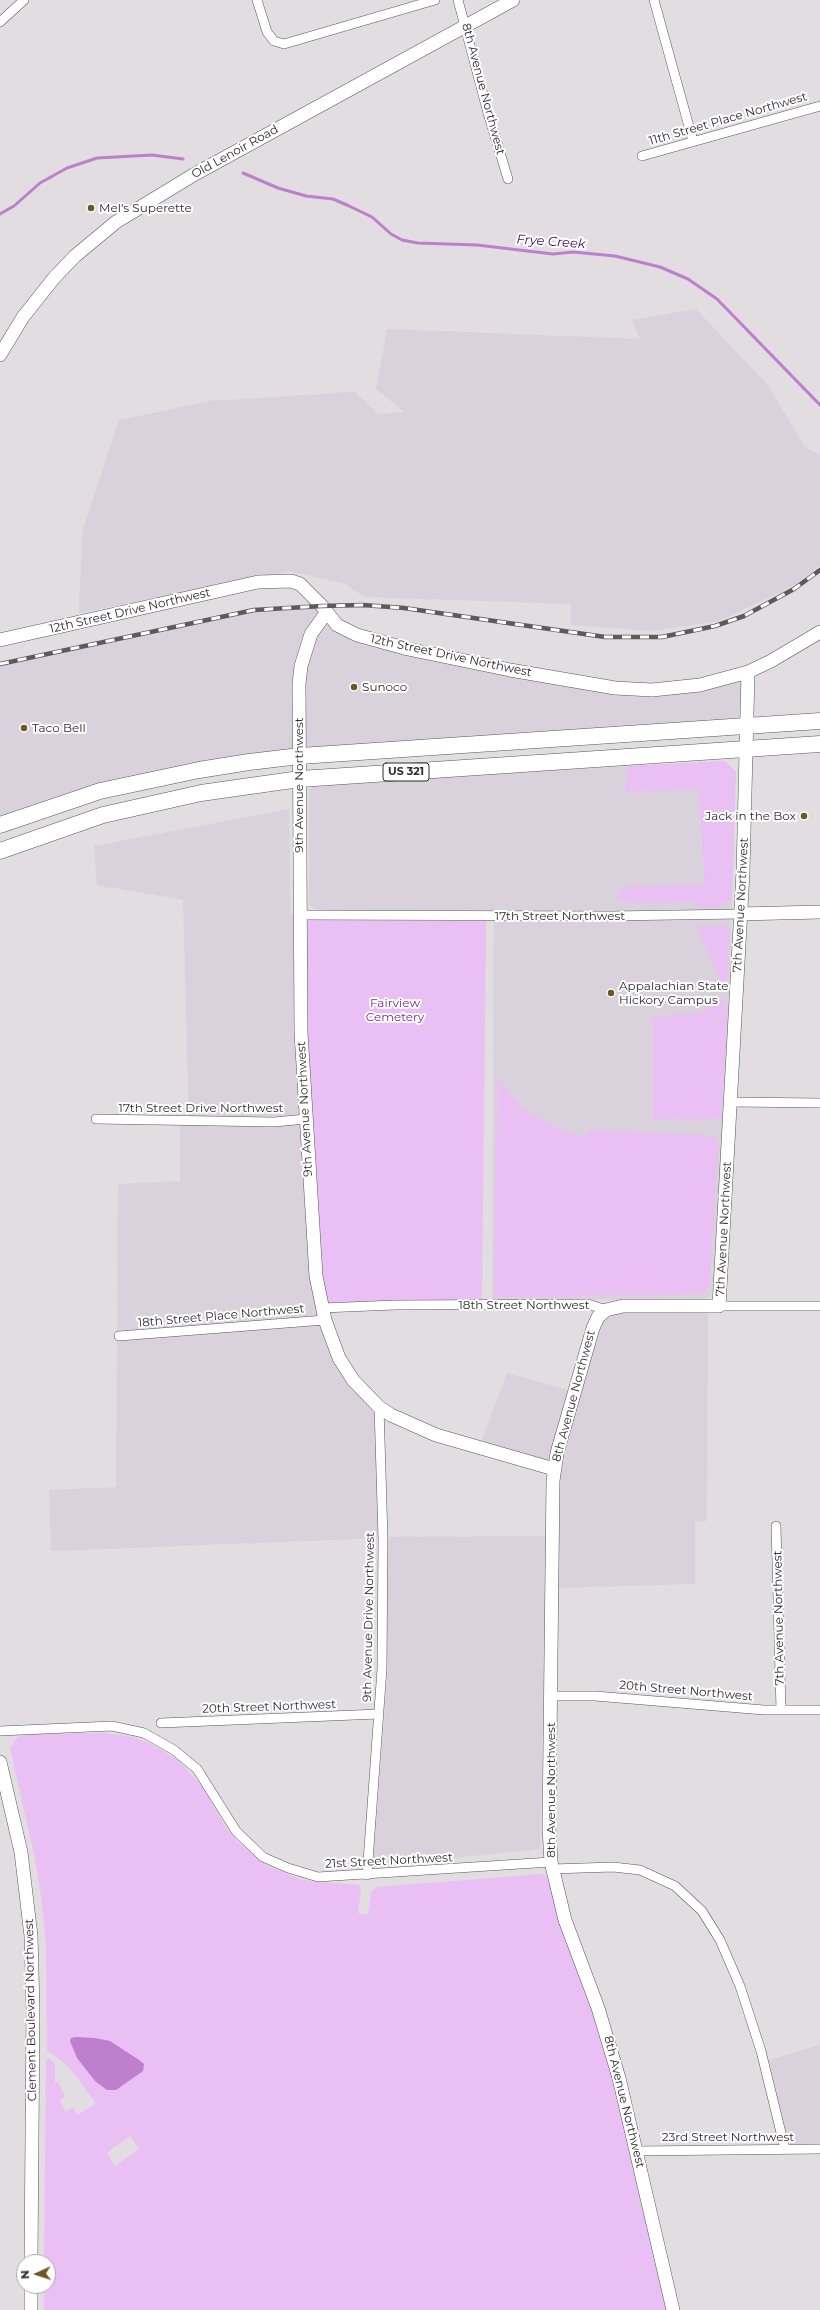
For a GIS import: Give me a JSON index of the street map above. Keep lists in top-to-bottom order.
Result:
{
  "streets": {
    "highway": ["US 321"],
    "street": [
      "8th Avenue Northwest",
      "11th Street Place Northwest",
      "Old Lenoir Road",
      "12th Street Drive Northwest",
      "9th Avenue Northwest",
      "7th Avenue Northwest",
      "17th Street Northwest",
      "17th Street Drive Northwest",
      "18th Street Northwest",
      "18th Street Place Northwest",
      "9th Avenue Drive Northwest",
      "20th Street Northwest",
      "21st Street Northwest",
      "Clement Boulevard Northwest",
      "23rd Street Northwest"
    ]
  },
  "crossings": [
    ["8th Avenue Northwest", "Old Lenoir Road"],
    ["8th Avenue Northwest", "9th Avenue Northwest"],
    ["8th Avenue Northwest", "18th Street Northwest"],
    ["8th Avenue Northwest", "20th Street Northwest"],
    ["8th Avenue Northwest", "21st Street Northwest"],
    ["8th Avenue Northwest", "23rd Street Northwest"],
    ["12th Street Drive Northwest", "9th Avenue Northwest"],
    ["12th Street Drive Northwest", "7th Avenue Northwest"],
    ["US 321", "9th Avenue Northwest"],
    ["US 321", "7th Avenue Northwest"],
    ["9th Avenue Northwest", "17th Street Northwest"],
    ["9th Avenue Northwest", "17th Street Drive Northwest"],
    ["9th Avenue Northwest", "18th Street Northwest"],
    ["9th Avenue Northwest", "18th Street Place Northwest"],
    ["9th Avenue Northwest", "9th Avenue Drive Northwest"],
    ["7th Avenue Northwest", "17th Street Northwest"],
    ["7th Avenue Northwest", "18th Street Northwest"],
    ["7th Avenue Northwest", "20th Street Northwest"],
    ["18th Street Northwest", "18th Street Place Northwest"],
    ["9th Avenue Drive Northwest", "20th Street Northwest"],
    ["9th Avenue Drive Northwest", "21st Street Northwest"],
    ["21st Street Northwest", "23rd Street Northwest"]
  ],
  "water": ["Frye Creek"],
  "parks": ["Fairview Cemetery"],
  "places": [
    "Mel's Superette",
    "Sunoco",
    "Taco Bell",
    "Jack in the Box",
    "Appalachian State Hickory Campus"
  ],
  "north": "left"
}
